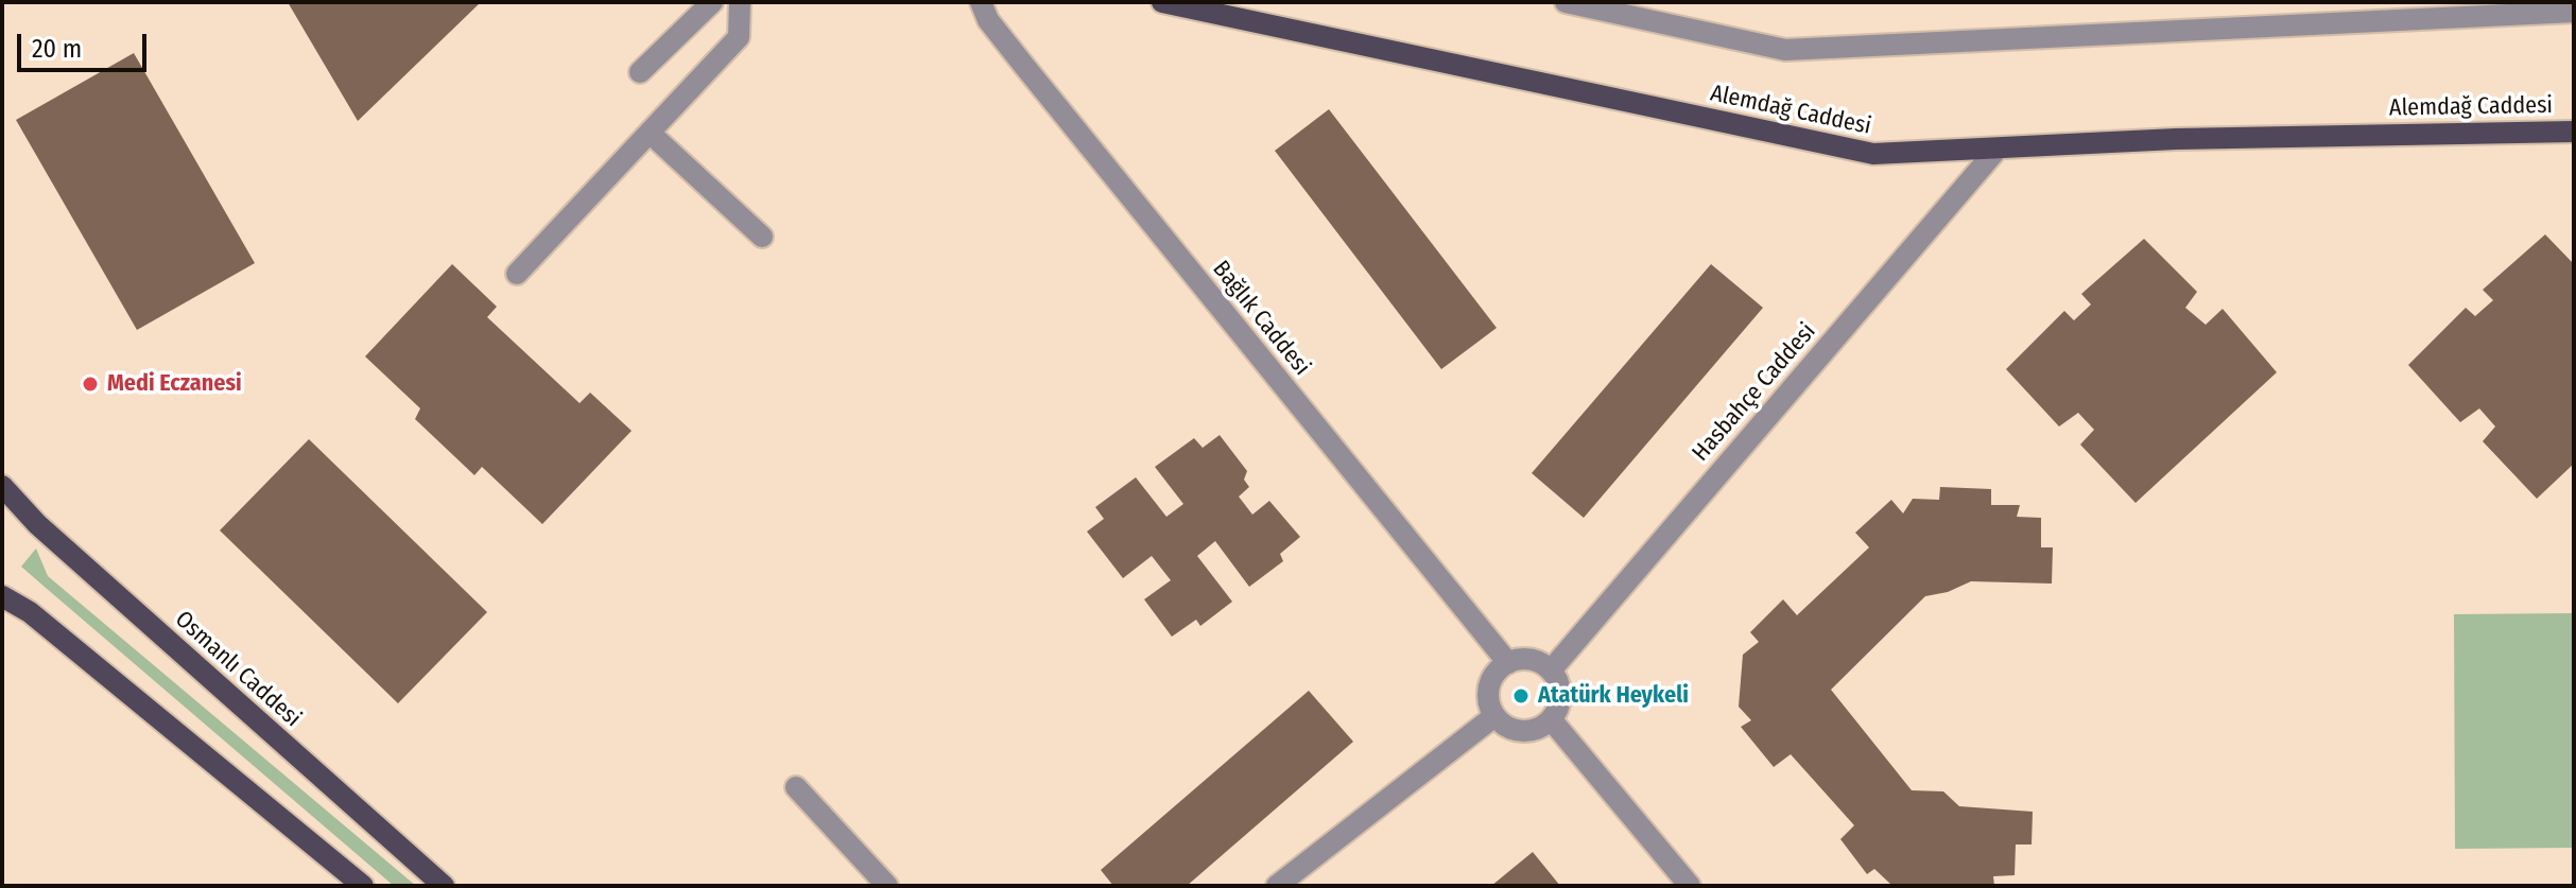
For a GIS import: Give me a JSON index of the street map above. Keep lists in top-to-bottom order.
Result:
{
  "streets": {
    "main road": ["Alemdağ Caddesi", "Osmanlı Caddesi"],
    "street": ["Bağlık Caddesi", "Hasbahçe Caddesi"]
  },
  "crossings": [
    ["Alemdağ Caddesi", "Hasbahçe Caddesi"],
    ["Bağlık Caddesi", "Hasbahçe Caddesi"]
  ],
  "places": ["Medi Eczanesi", "Atatürk Heykeli"],
  "scale_bar": "20 m"
}
